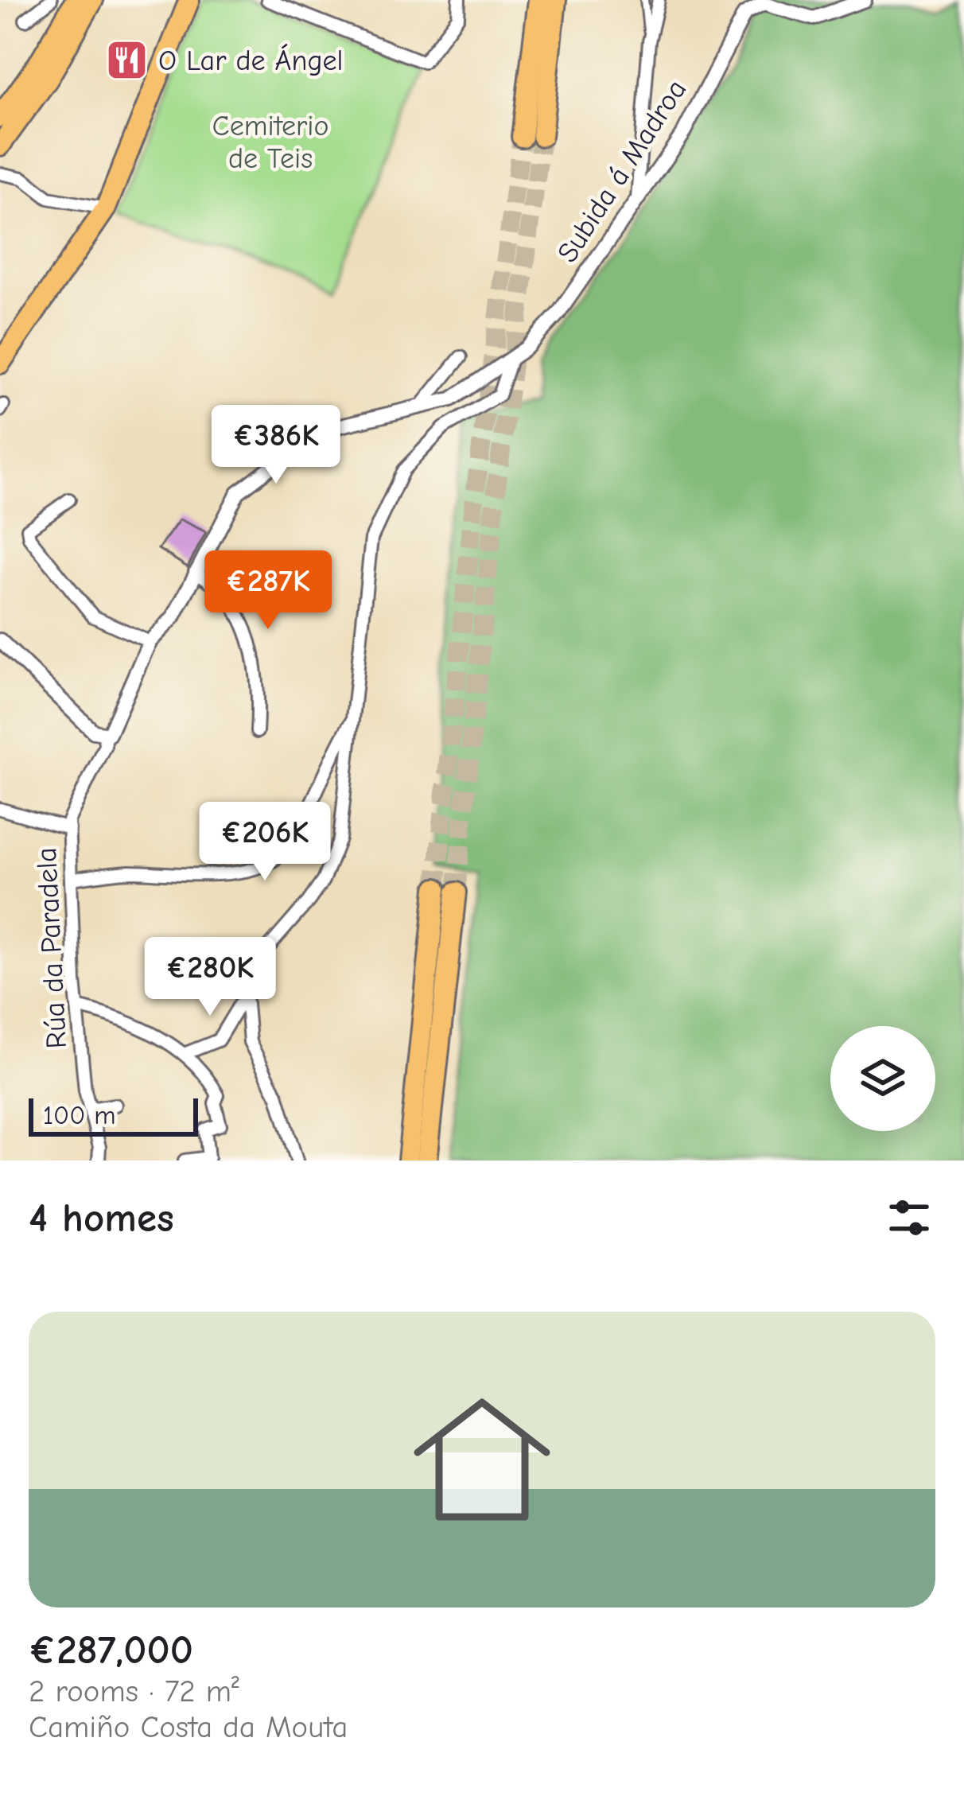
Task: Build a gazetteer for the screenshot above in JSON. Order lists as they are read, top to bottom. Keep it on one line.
{"streets":{"street":["Subida á Madroa","Rúa da Paradela"]},"crossings":[["Subida á Madroa","Rúa da Paradela"]],"parks":["Cemiterio de Teis"],"places":{"restaurant":["O Lar de Ángel"]},"scale_bar":"100 m","page":{"price":["€386K","€287K","€206K","€280K"],"scale":"100 m","heading":"4 homes","list":[{"name":"€287,000","note":"2 rooms · 72 m² · Camiño Costa da Mouta"}]}}
